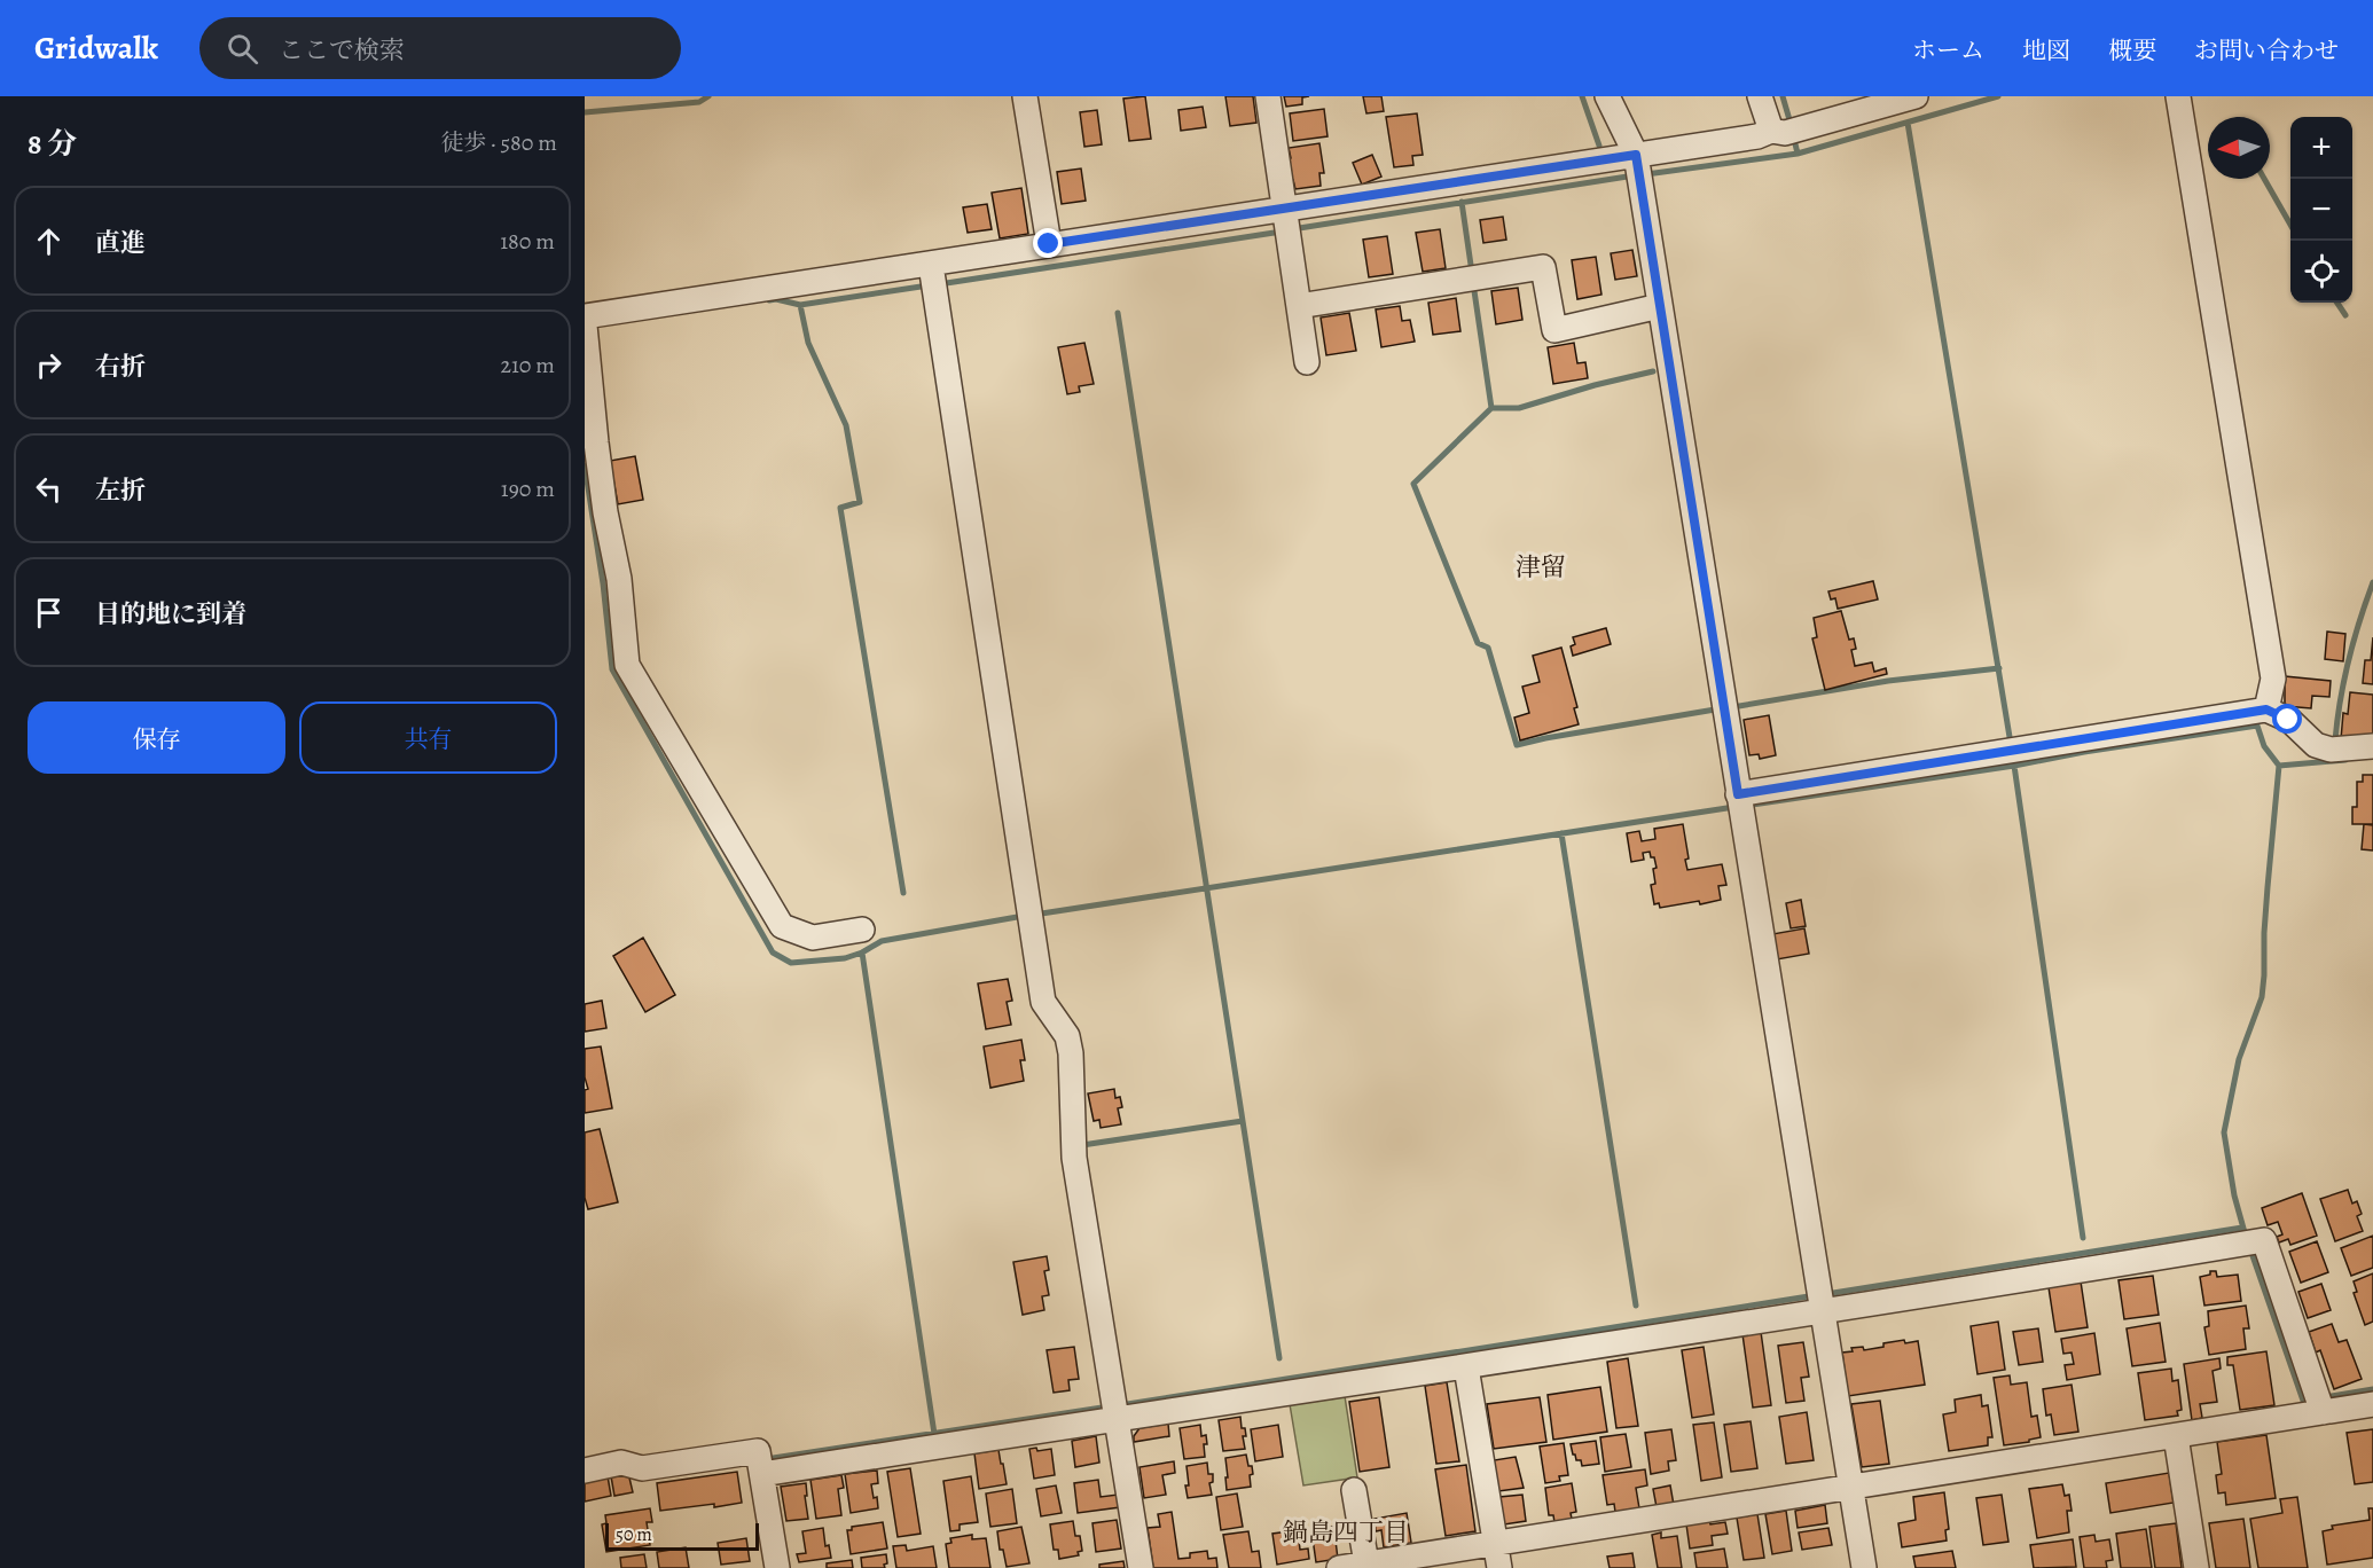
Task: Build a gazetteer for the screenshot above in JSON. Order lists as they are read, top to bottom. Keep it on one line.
{"districts":["津留","鍋島四丁目"],"scale_bar":"50 m","north":"left","page":{"header":"Gridwalk","search":"ここで検索","nav":["ホーム","地図","概要","お問い合わせ"],"heading":["8 分","徒歩 · 580 m"],"map_buttons":["+","−"],"list":[["直進","180 m"],["右折","210 m"],["左折","190 m"],"目的地に到着"],"buttons":["保存","共有"],"scale":"50 m"}}
